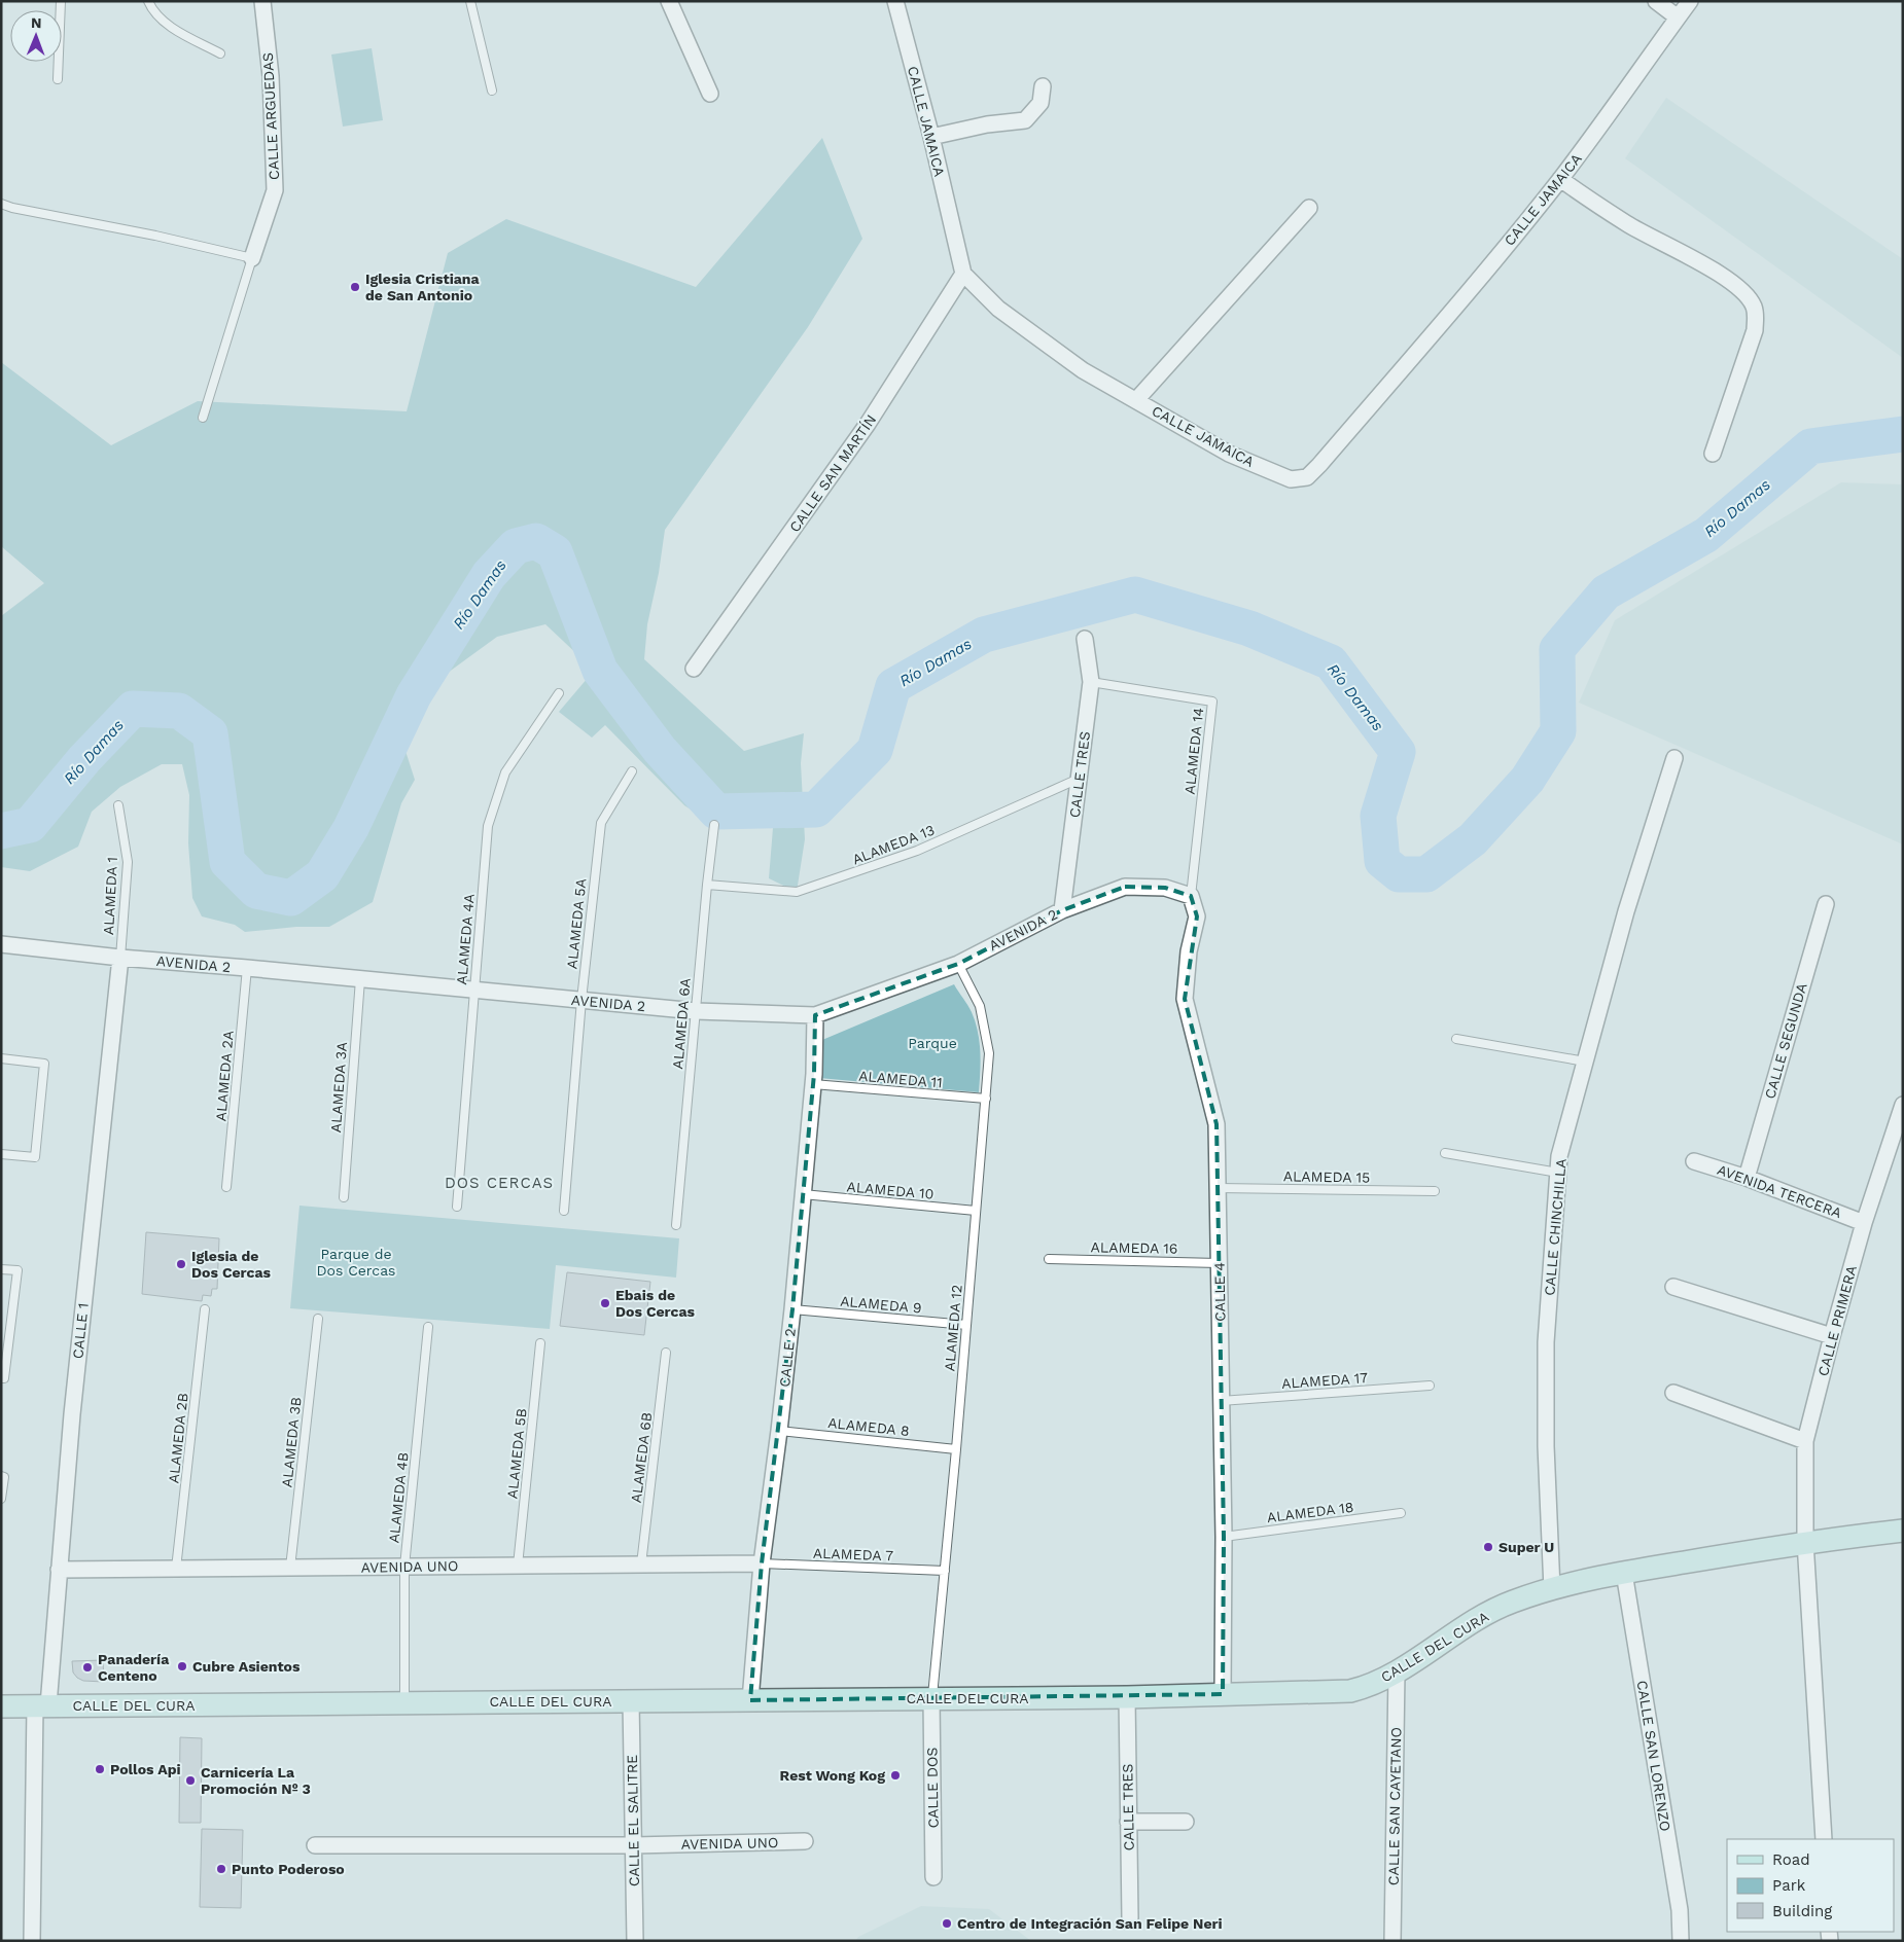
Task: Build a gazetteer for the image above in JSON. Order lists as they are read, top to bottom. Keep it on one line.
{"streets":{"street":["CALLE ARGUEDAS","CALLE JAMAICA","CALLE SAN MARTÍN","CALLE TRES","AVENIDA 2","CALLE SEGUNDA","AVENIDA TERCERA","CALLE CHINCHILLA","CALLE 4","CALLE PRIMERA","CALLE 1","CALLE 2","AVENIDA UNO","CALLE DEL CURA","CALLE SAN LORENZO","CALLE DOS","CALLE SAN CAYETANO","CALLE EL SALITRE"],"lane":["ALAMEDA 14","ALAMEDA 13","ALAMEDA 1","ALAMEDA 5A","ALAMEDA 4A","ALAMEDA 6A","ALAMEDA 2A","ALAMEDA 11","ALAMEDA 3A","ALAMEDA 15","ALAMEDA 10","ALAMEDA 16","ALAMEDA 9","ALAMEDA 12","ALAMEDA 17","ALAMEDA 8","ALAMEDA 2B","ALAMEDA 3B","ALAMEDA 5B","ALAMEDA 6B","ALAMEDA 4B","ALAMEDA 18","ALAMEDA 7"]},"crossings":[["CALLE JAMAICA","CALLE SAN MARTÍN"],["ALAMEDA 14","CALLE TRES"],["ALAMEDA 14","AVENIDA 2"],["ALAMEDA 14","CALLE 4"],["CALLE TRES","ALAMEDA 13"],["CALLE TRES","AVENIDA 2"],["CALLE TRES","CALLE DEL CURA"],["ALAMEDA 13","ALAMEDA 6A"],["ALAMEDA 1","AVENIDA 2"],["ALAMEDA 1","CALLE 1"],["ALAMEDA 5A","AVENIDA 2"],["AVENIDA 2","ALAMEDA 4A"],["AVENIDA 2","ALAMEDA 6A"],["AVENIDA 2","ALAMEDA 2A"],["AVENIDA 2","ALAMEDA 3A"],["AVENIDA 2","CALLE 4"],["AVENIDA 2","ALAMEDA 12"],["AVENIDA 2","CALLE 1"],["AVENIDA 2","CALLE 2"],["CALLE SEGUNDA","AVENIDA TERCERA"],["ALAMEDA 11","ALAMEDA 12"],["ALAMEDA 11","CALLE 2"],["ALAMEDA 15","CALLE 4"],["ALAMEDA 10","ALAMEDA 12"],["ALAMEDA 10","CALLE 2"],["AVENIDA TERCERA","CALLE PRIMERA"],["CALLE CHINCHILLA","CALLE DEL CURA"],["ALAMEDA 16","CALLE 4"],["CALLE 4","ALAMEDA 17"],["CALLE 4","ALAMEDA 18"],["CALLE 4","CALLE DEL CURA"],["ALAMEDA 9","ALAMEDA 12"],["ALAMEDA 9","CALLE 2"],["CALLE PRIMERA","CALLE DEL CURA"],["ALAMEDA 12","ALAMEDA 8"],["ALAMEDA 12","ALAMEDA 7"],["ALAMEDA 12","CALLE DEL CURA"],["ALAMEDA 12","CALLE DOS"],["CALLE 1","AVENIDA UNO"],["CALLE 1","CALLE DEL CURA"],["CALLE 2","ALAMEDA 8"],["CALLE 2","ALAMEDA 7"],["CALLE 2","AVENIDA UNO"],["CALLE 2","CALLE DEL CURA"],["ALAMEDA 2B","AVENIDA UNO"],["ALAMEDA 3B","AVENIDA UNO"],["ALAMEDA 5B","AVENIDA UNO"],["ALAMEDA 6B","AVENIDA UNO"],["ALAMEDA 4B","AVENIDA UNO"],["ALAMEDA 4B","CALLE DEL CURA"],["ALAMEDA 7","AVENIDA UNO"],["AVENIDA UNO","CALLE EL SALITRE"],["CALLE DEL CURA","CALLE SAN LORENZO"],["CALLE DEL CURA","CALLE DOS"],["CALLE DEL CURA","CALLE SAN CAYETANO"],["CALLE DEL CURA","CALLE EL SALITRE"]],"districts":["DOS CERCAS"],"water":["Río Damas"],"parks":["Parque","Parque de Dos Cercas"],"places":["Iglesia Cristiana de San Antonio","Iglesia de Dos Cercas","Ebais de Dos Cercas","Super U","Cubre Asientos","Panadería Centeno","Pollos Api","Rest Wong Kog","Carnicería La Promoción Nº 3","Punto Poderoso","Centro de Integración San Felipe Neri"],"legend":["Road","Park","Building"],"north":"top"}
